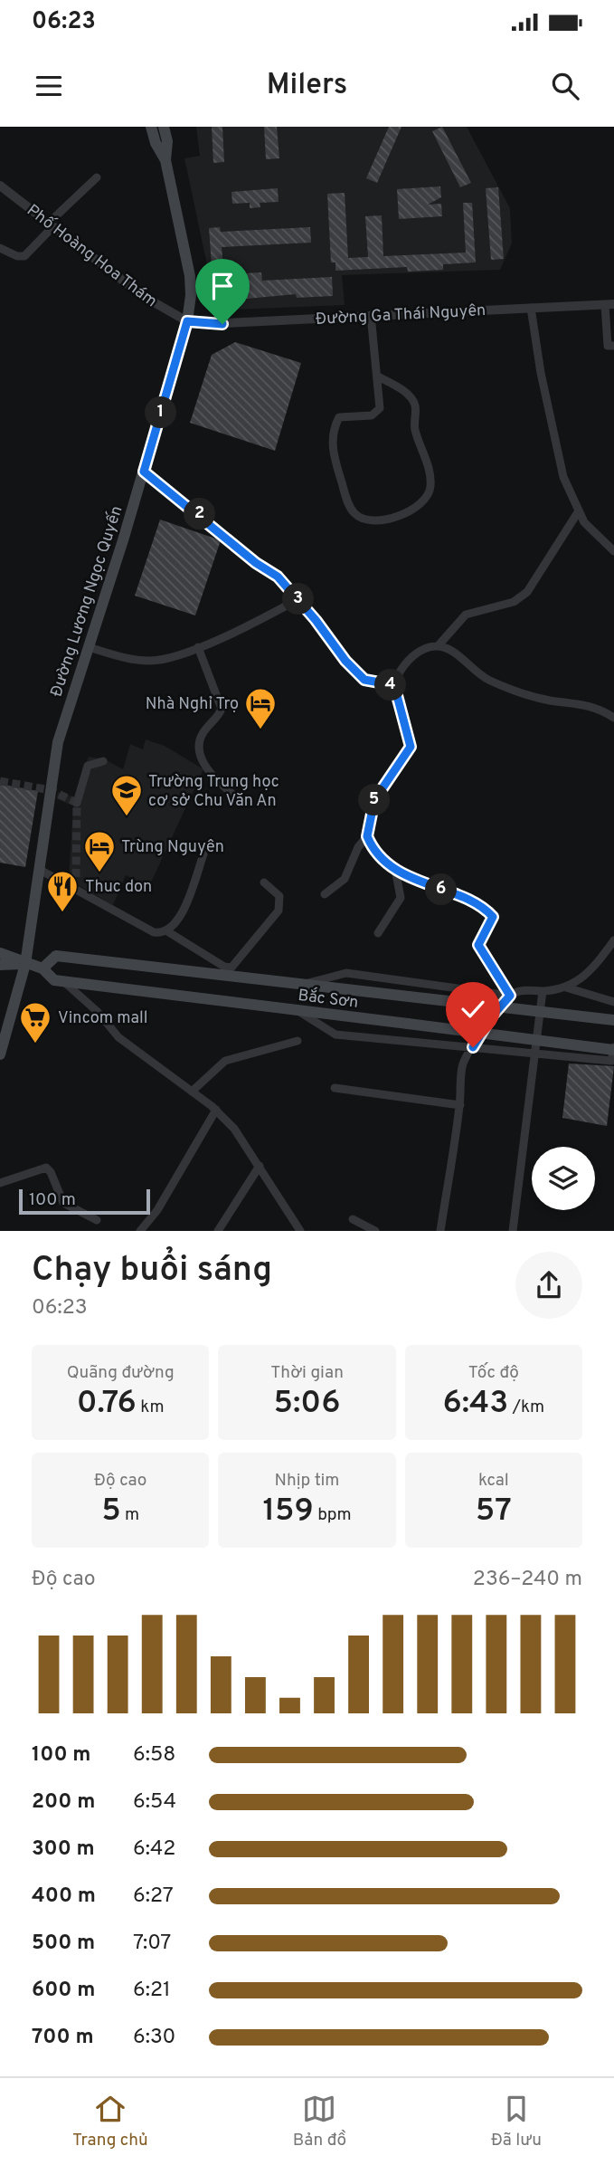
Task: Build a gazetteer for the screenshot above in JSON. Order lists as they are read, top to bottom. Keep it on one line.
{"streets":{"main road":["Đường Lương Ngọc Quyến","Bắc Sơn"],"street":["Phố Hoàng Hoa Thám","Đường Ga Thái Nguyên"]},"crossings":[["Phố Hoàng Hoa Thám","Đường Ga Thái Nguyên"],["Phố Hoàng Hoa Thám","Đường Lương Ngọc Quyến"],["Đường Ga Thái Nguyên","Đường Lương Ngọc Quyến"],["Đường Lương Ngọc Quyến","Bắc Sơn"]],"places":{"hotel":["Nhà Nghỉ Trọ","Trùng Nguyên"],"school or university":["Trường Trung học cơ sở Chu Văn An"],"restaurant":["Thuc don"],"supermarket":["Vincom mall"]},"scale_bar":"100 m","page":{"status":"06:23","header":"Milers","pins":["1","2","3","4","5","6"],"scale":"100 m","heading":["Chạy buổi sáng","06:23"],"stats":[["Quãng đường","0.76 km"],["Thời gian","5:06"],["Tốc độ","6:43 /km"],["Độ cao","5 m"],["Nhịp tim","159 bpm"],["kcal","57"]],"chart":["Độ cao","236–240 m"],"list":[{"name":"100 m","note":"6:58"},{"name":"200 m","note":"6:54"},{"name":"300 m","note":"6:42"},{"name":"400 m","note":"6:27"},{"name":"500 m","note":"7:07"},{"name":"600 m","note":"6:21"},{"name":"700 m","note":"6:30"}],"tabs":["Trang chủ","Bản đồ","Đã lưu"]}}
